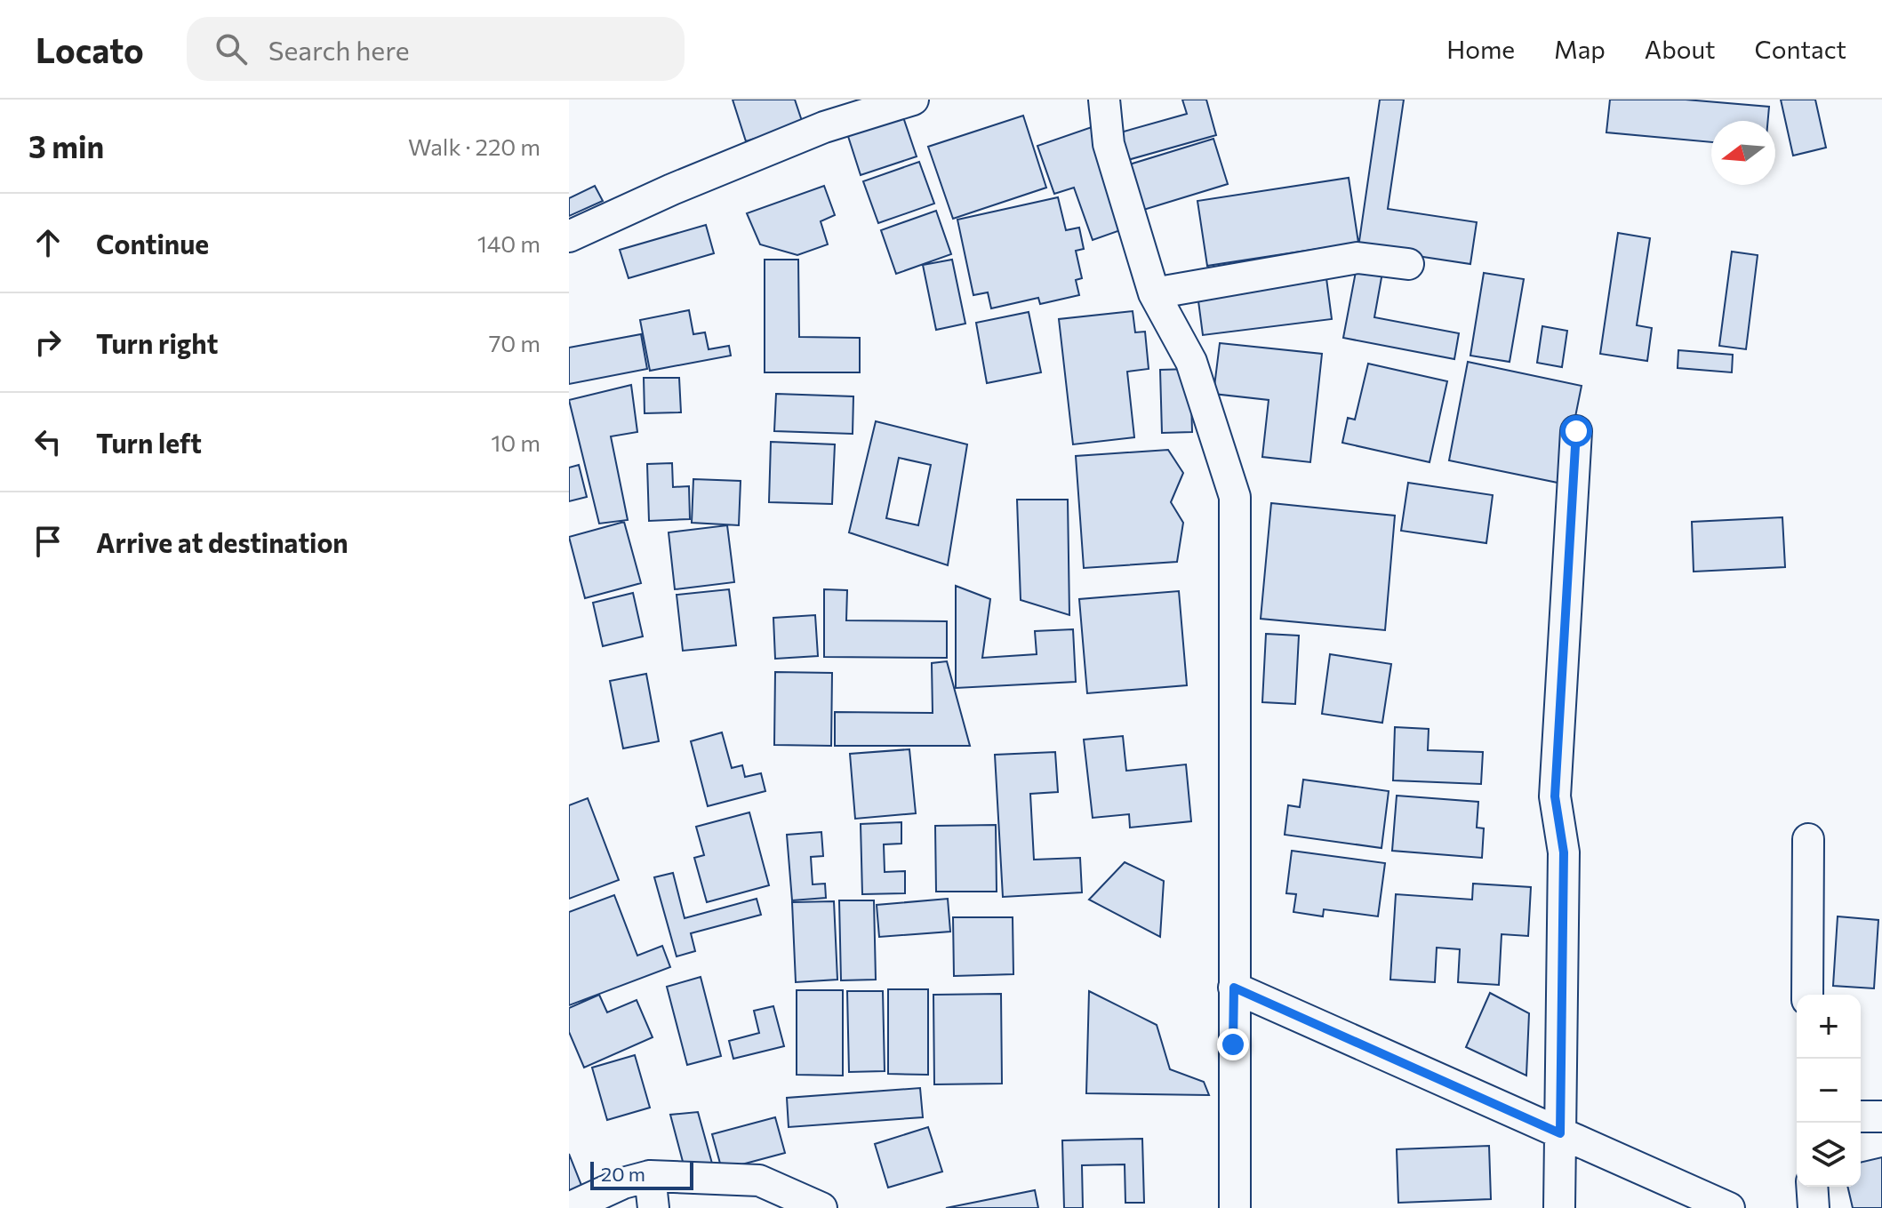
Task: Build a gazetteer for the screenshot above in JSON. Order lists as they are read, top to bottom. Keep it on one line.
{"scale_bar":"20 m","north":"left","page":{"header":"Locato","search":"Search here","nav":["Home","Map","About","Contact"],"heading":["3 min","Walk · 220 m"],"list":[["Continue","140 m"],["Turn right","70 m"],["Turn left","10 m"],"Arrive at destination"],"map_buttons":["+","−"],"scale":"20 m"}}
